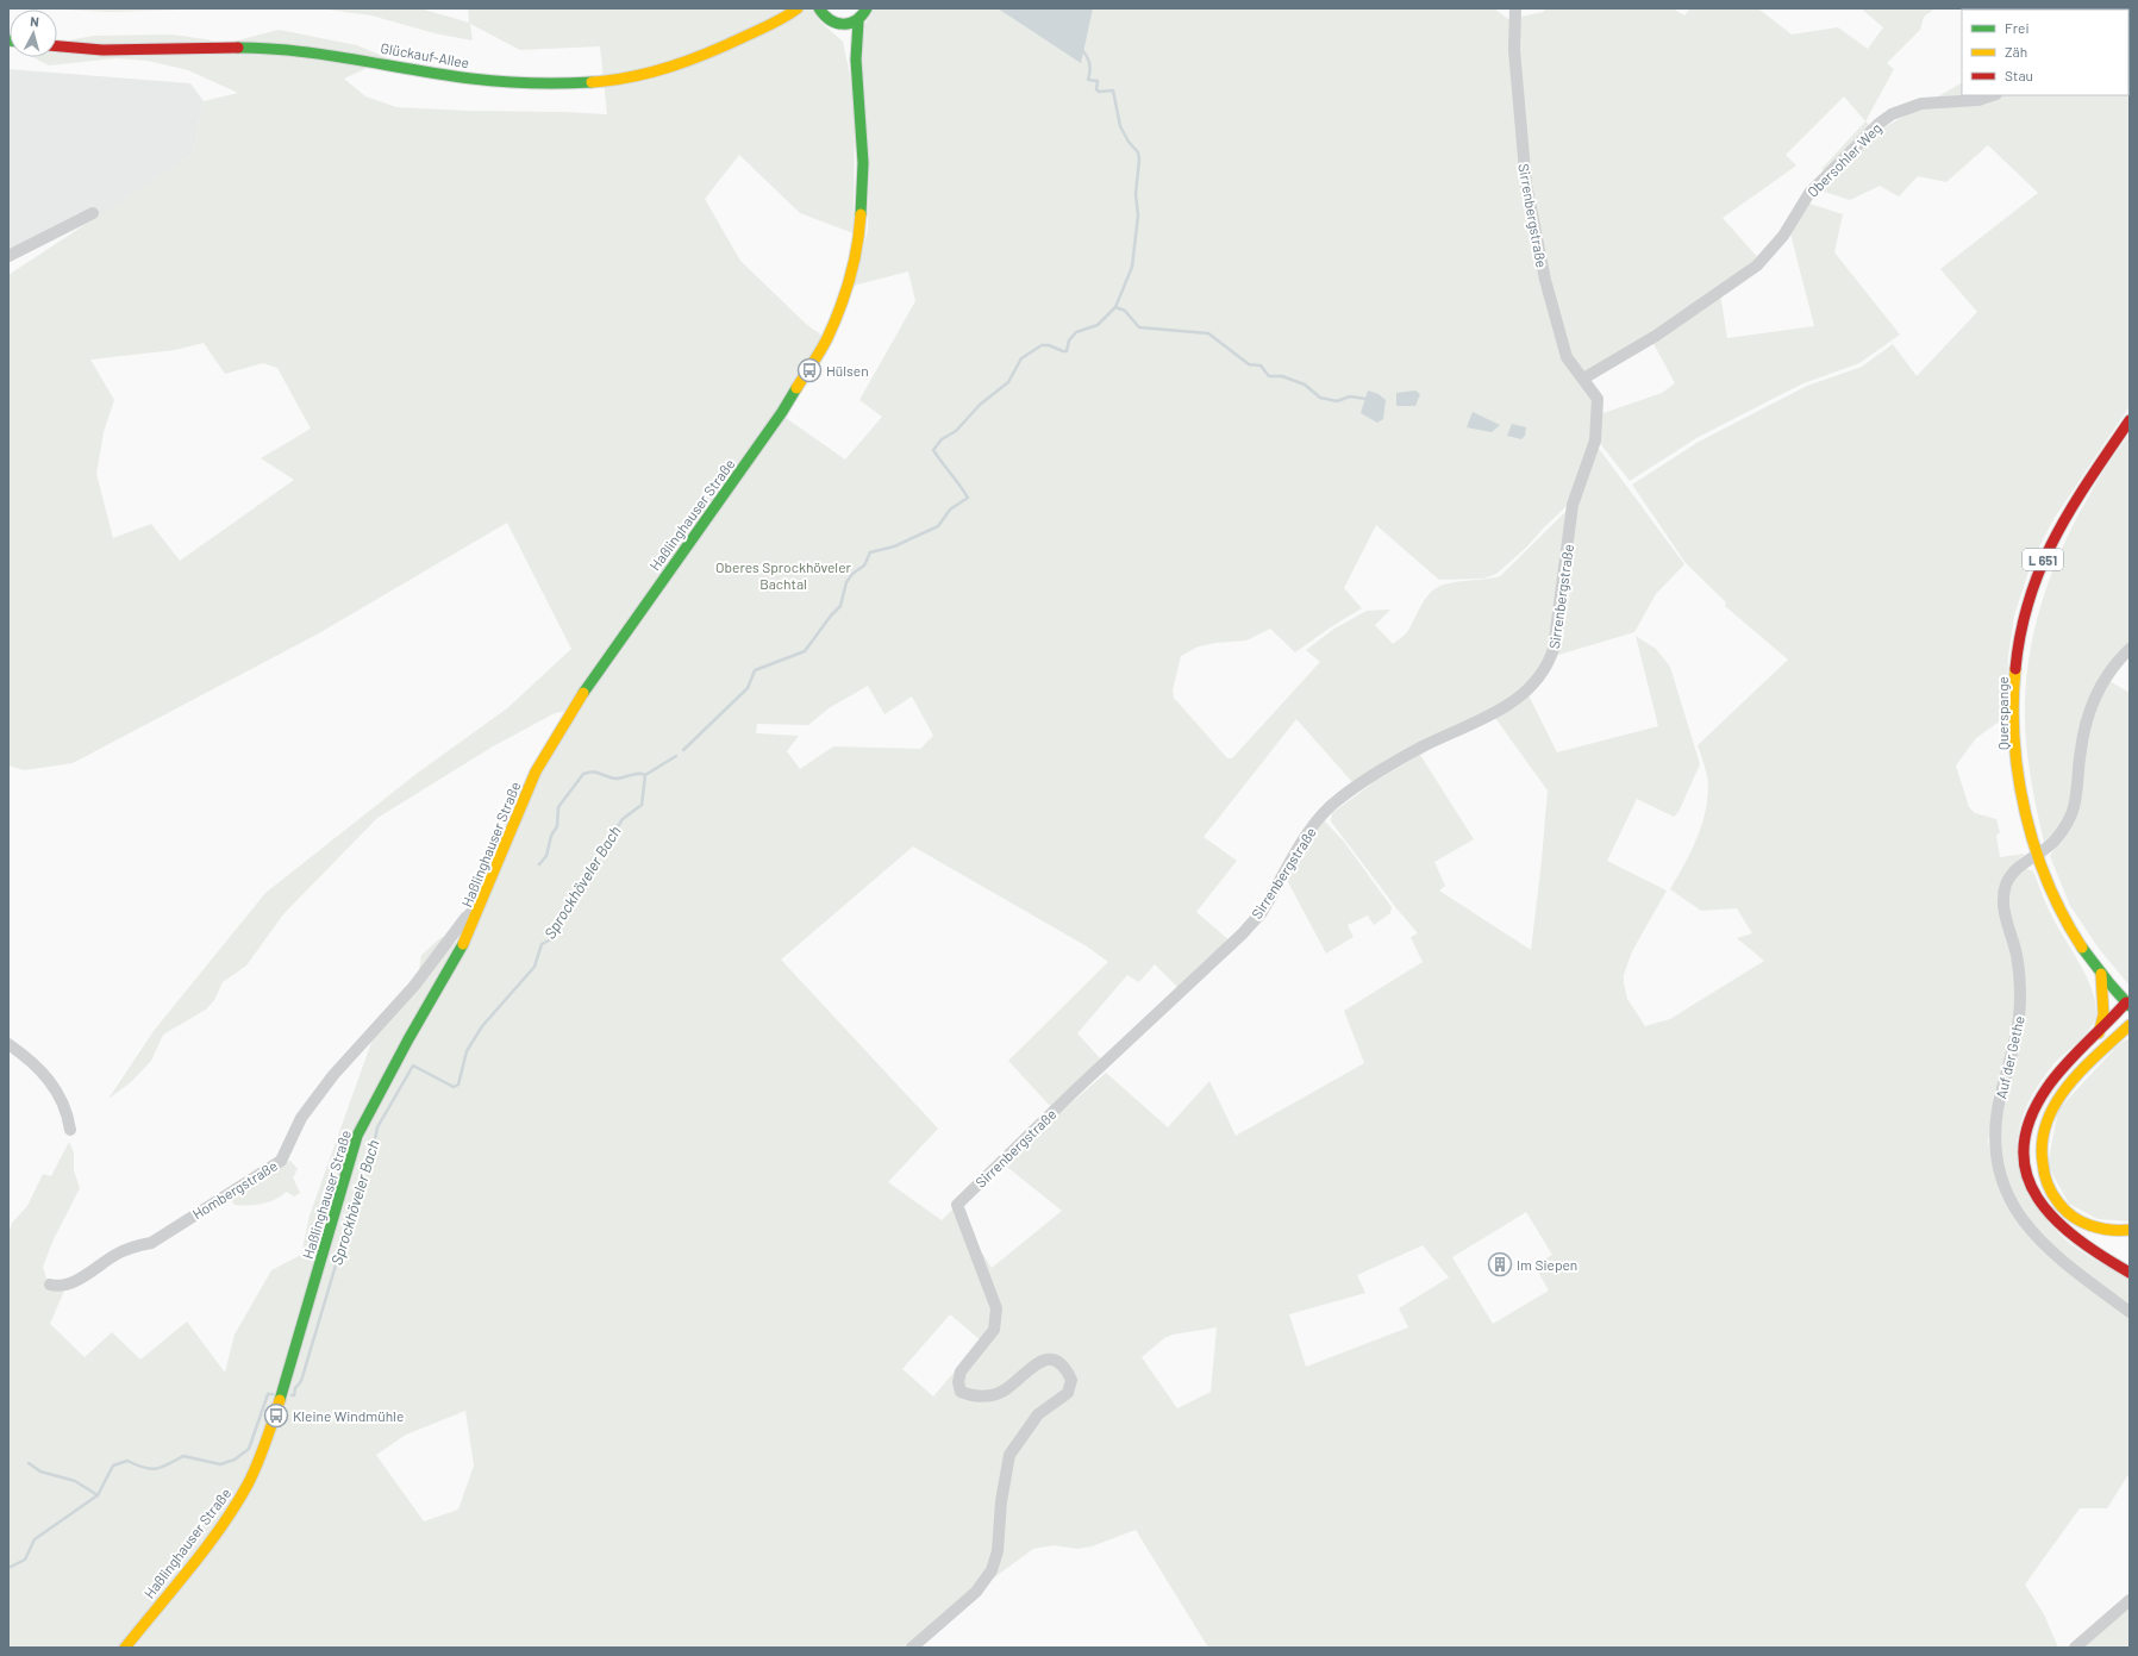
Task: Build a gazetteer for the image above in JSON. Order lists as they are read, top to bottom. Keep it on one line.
{"streets":{"main road":["Glückauf-Allee","Haßlinghauser Straße","L 651","Querspange"],"street":["Obersohler Weg","Sirrenbergstraße","Auf der Gethe","Hombergstraße"]},"crossings":[["Obersohler Weg","Sirrenbergstraße"],["Haßlinghauser Straße","Hombergstraße"],["Querspange","Auf der Gethe"]],"water":["Sprockhöveler Bach"],"parks":["Oberes Sprockhöveler Bachtal"],"places":{"bus stop":["Hülsen","Kleine Windmühle"],"building":["Im Siepen"]},"legend":["Frei","Zäh","Stau"],"north":"top"}
